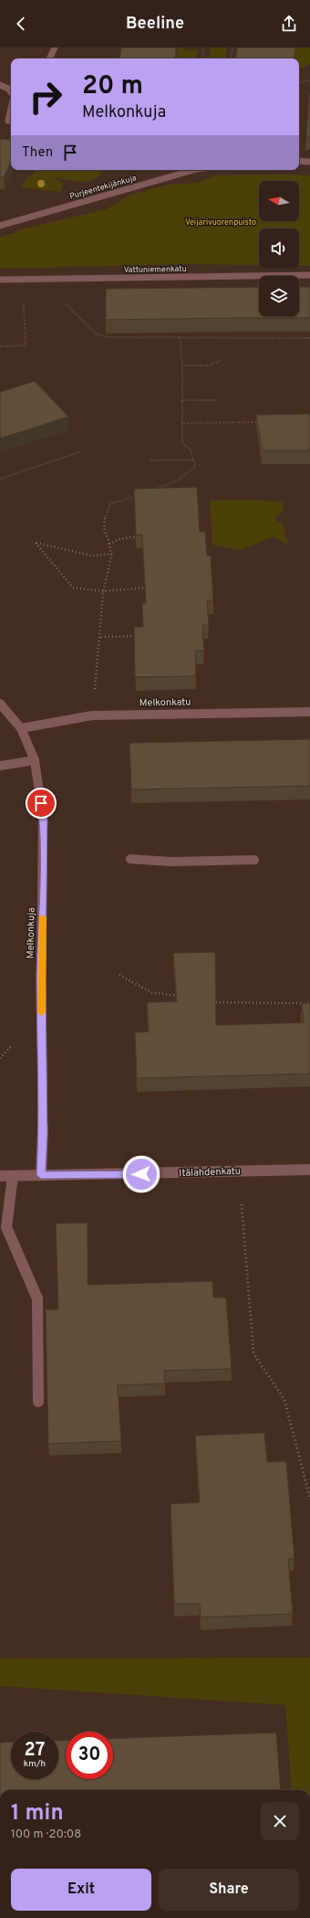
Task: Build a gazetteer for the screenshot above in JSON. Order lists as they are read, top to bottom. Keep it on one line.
{"streets":{"street":["Purjeentekijänkuja","Vattuniemenkatu","Melkonkatu","Melkonkuja","Itälahdenkatu"]},"crossings":[["Melkonkatu","Melkonkuja"],["Melkonkuja","Itälahdenkatu"]],"parks":["Veijarivuorenpuisto"],"north":"left","page":{"header":"Beeline","turn":["20 m","Melkonkuja"],"then":"Then","speed":"27 km/h","limit":"30","heading":["1 min","100 m · 20:08"],"buttons":["Exit","Share"]}}
